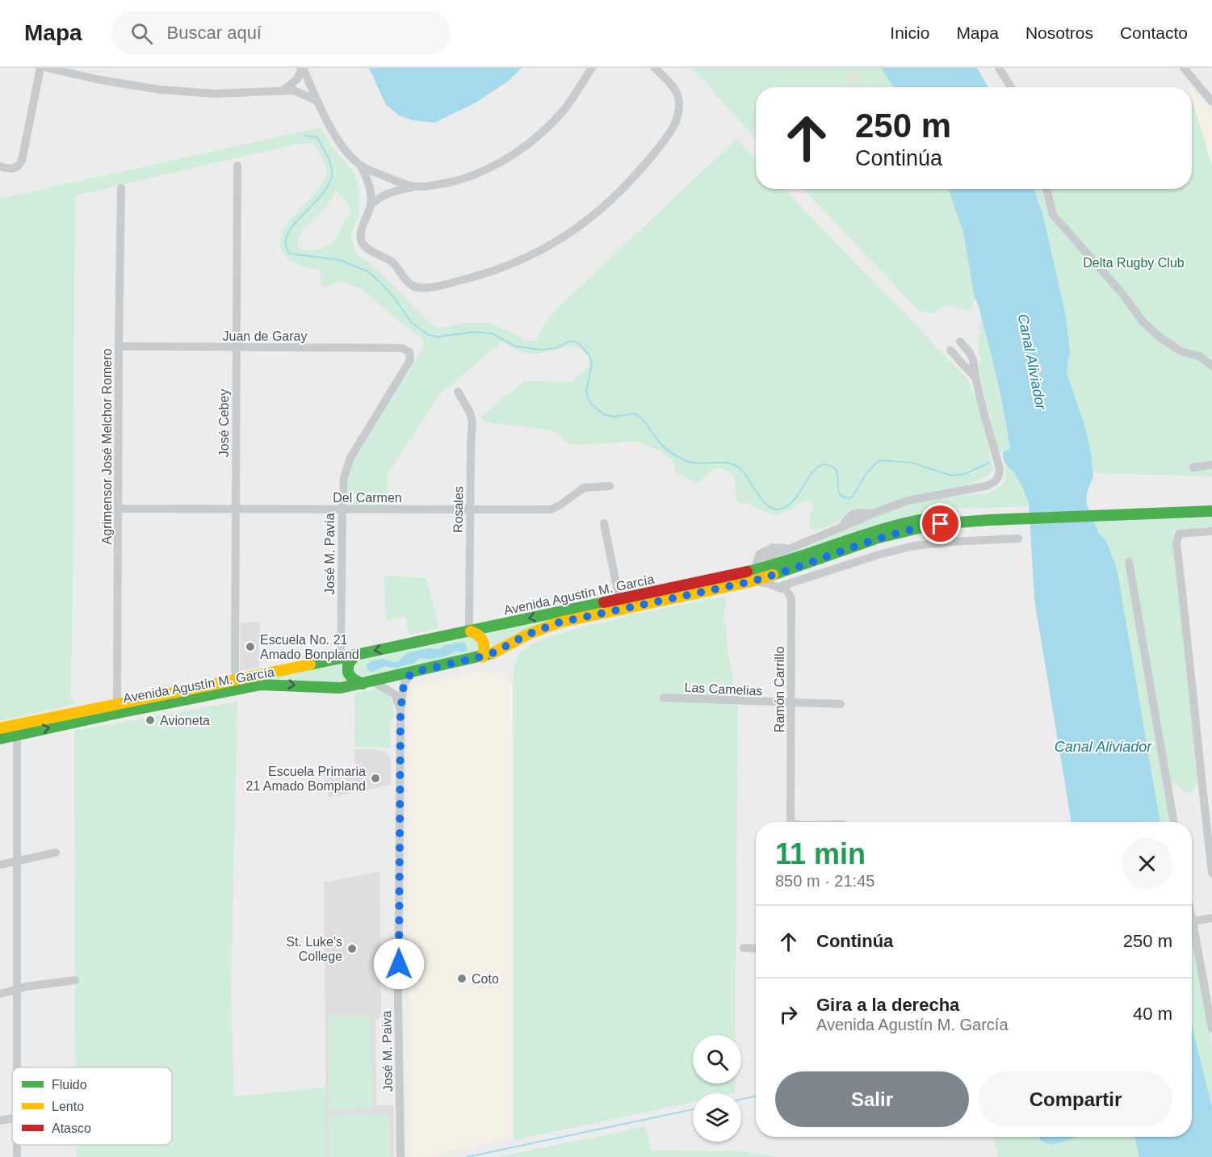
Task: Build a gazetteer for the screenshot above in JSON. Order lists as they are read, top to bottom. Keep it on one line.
{"streets":{"main road":["Avenida Agustín M. García"],"street":["Juan de Garay","José Cebey","Agrimensor José Melchor Romero","Del Carmen","Rosales","José M. Pavía","Las Camelias","Ramón Carrillo","José M. Paiva"]},"crossings":[["Juan de Garay","José Cebey"],["Juan de Garay","Agrimensor José Melchor Romero"],["Juan de Garay","José M. Pavía"],["José Cebey","Del Carmen"],["José Cebey","Avenida Agustín M. García"],["Agrimensor José Melchor Romero","Del Carmen"],["Agrimensor José Melchor Romero","Avenida Agustín M. García"],["Del Carmen","Rosales"],["Del Carmen","José M. Pavía"],["Rosales","Avenida Agustín M. García"],["José M. Pavía","Avenida Agustín M. García"],["Avenida Agustín M. García","José M. Paiva"],["Las Camelias","Ramón Carrillo"]],"water":["Canal Aliviador"],"parks":["Delta Rugby Club"],"places":["Escuela No. 21 Amado Bonpland","Avioneta","Escuela Primaria 21 Amado Bompland","St. Luke's College","Coto"],"legend":["Fluido","Lento","Atasco"],"page":{"header":"Mapa","search":"Buscar aquí","nav":["Inicio","Mapa","Nosotros","Contacto"],"turn":["250 m","Continúa"],"heading":["11 min","850 m · 21:45"],"list":[{"name":"Continúa","value":"250 m"},{"name":"Gira a la derecha","note":"Avenida Agustín M. García","value":"40 m"}],"buttons":["Salir","Compartir"]}}
